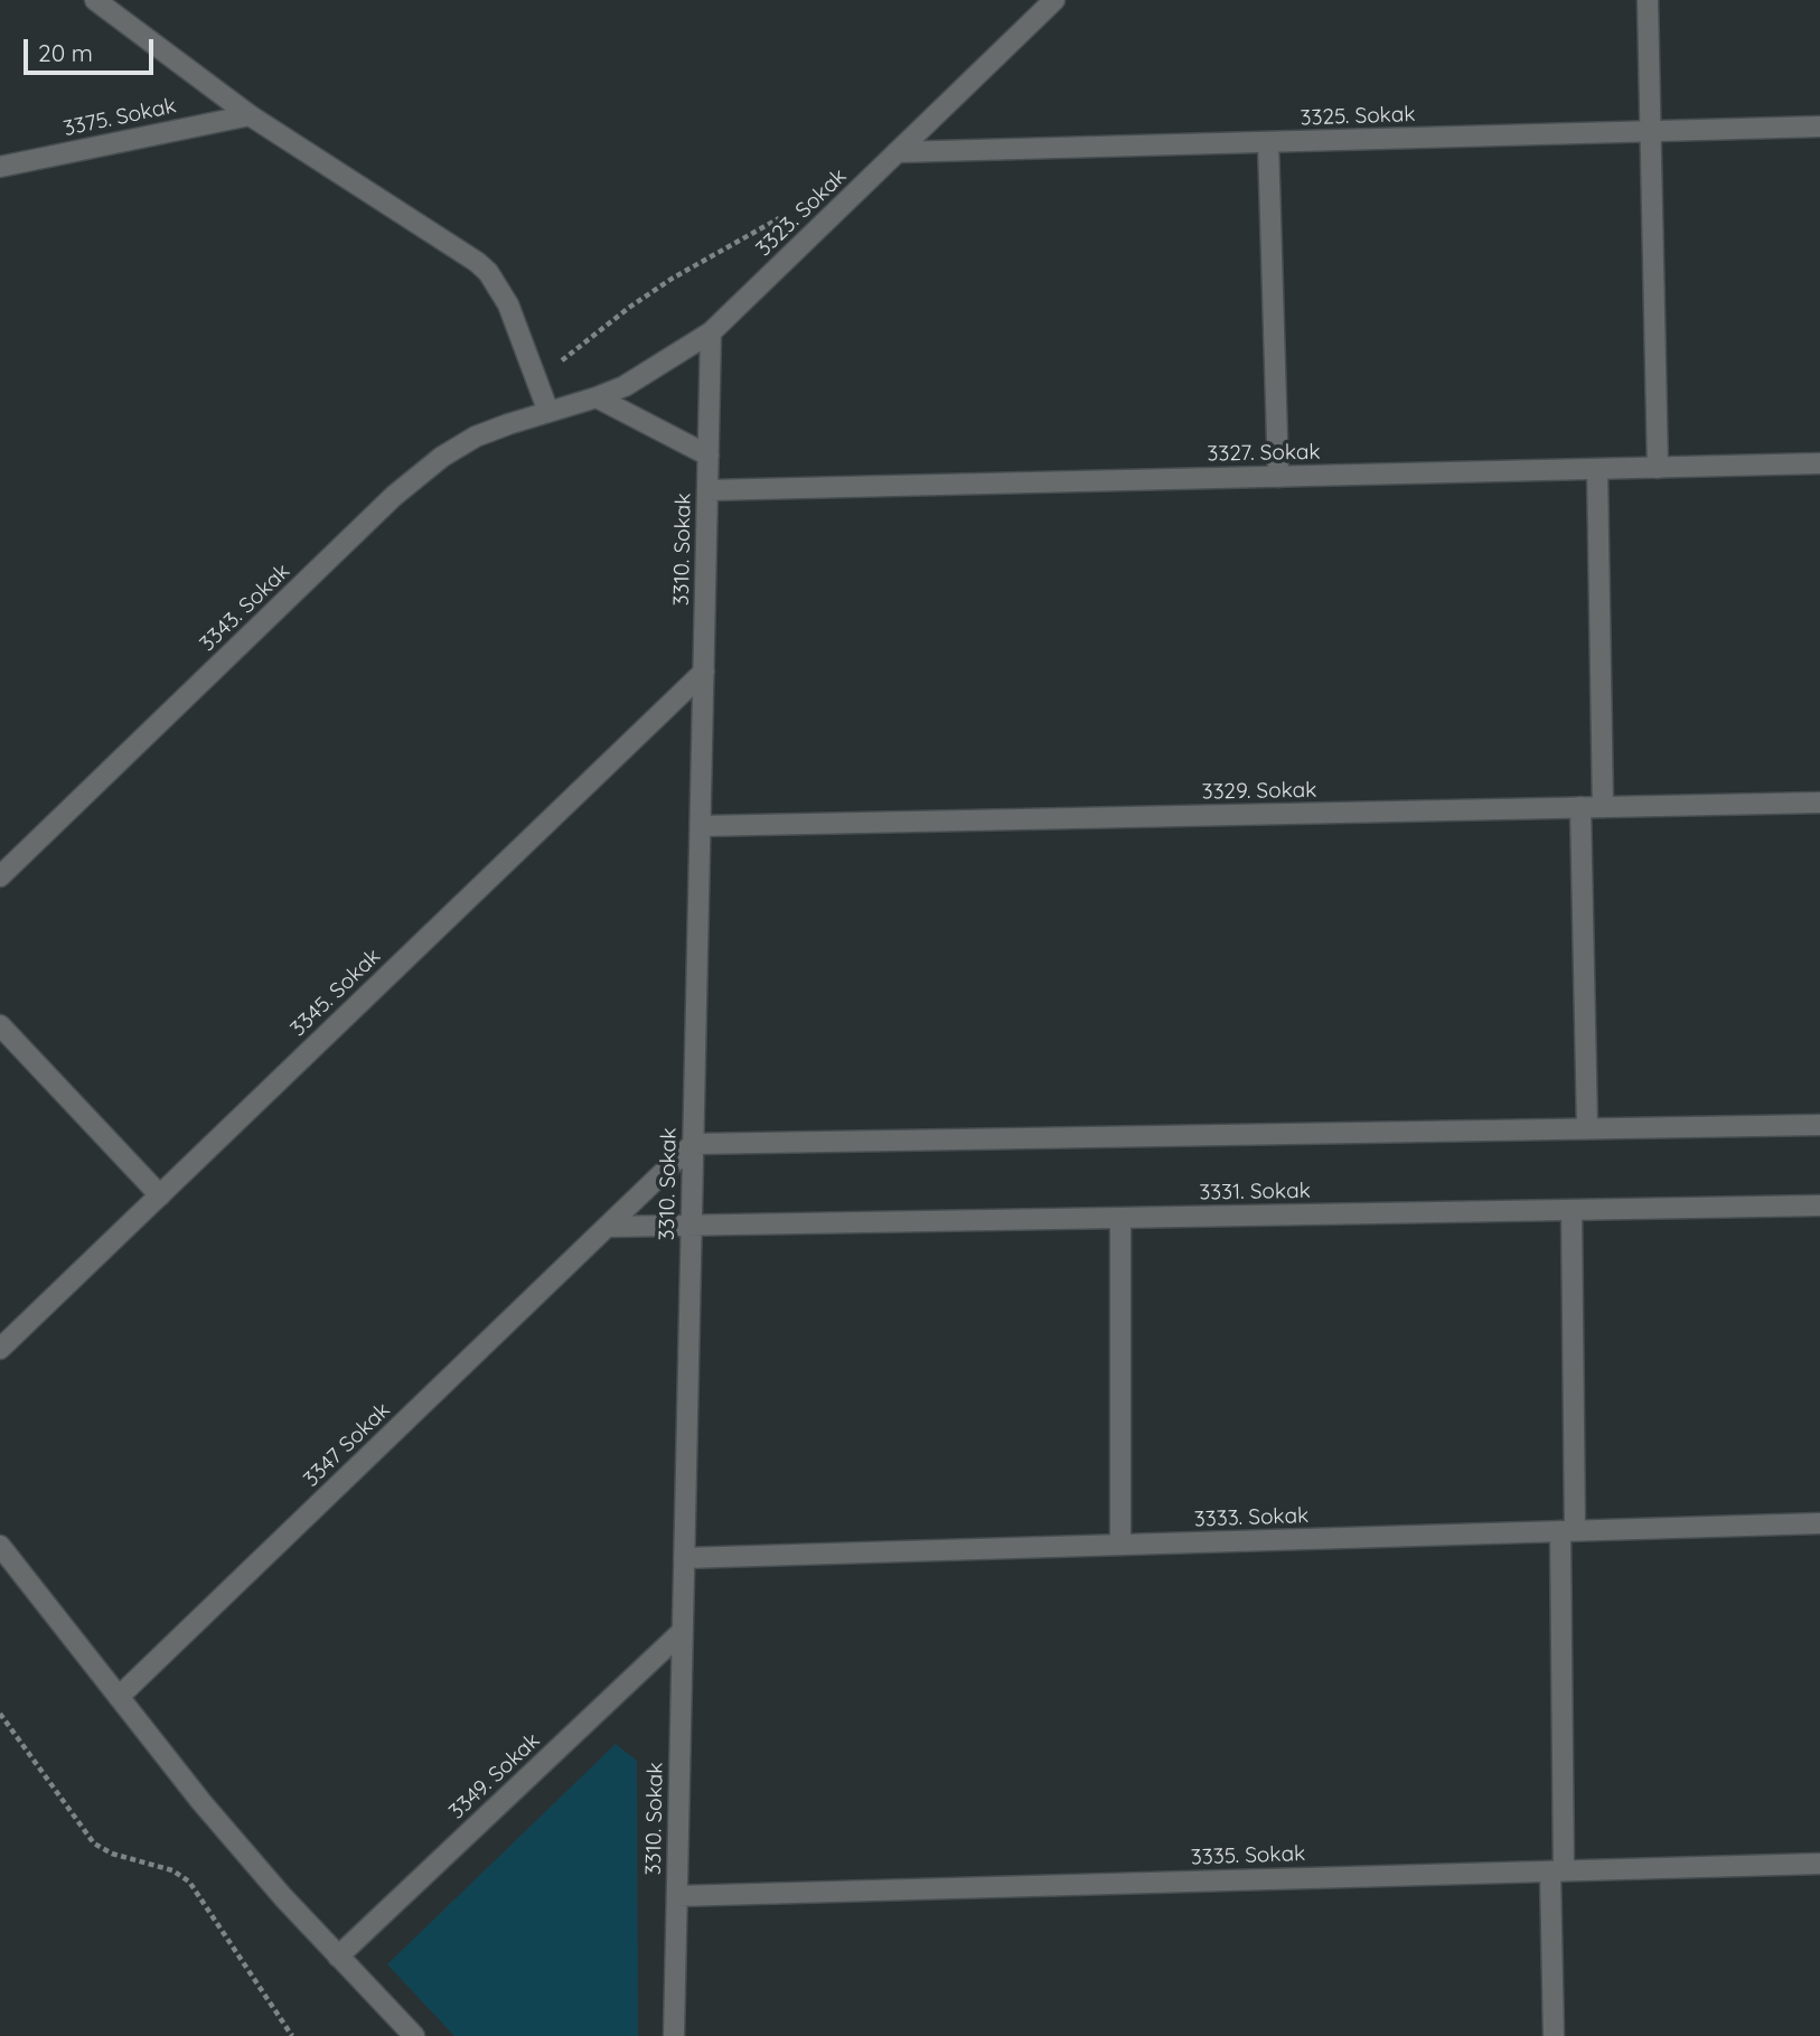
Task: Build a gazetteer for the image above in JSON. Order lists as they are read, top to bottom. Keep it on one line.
{"streets":{"street":["3325. Sokak","3375. Sokak","3323. Sokak","3327. Sokak","3310. Sokak","3343. Sokak","3329. Sokak","3345. Sokak","3331. Sokak","3347 Sokak","3333. Sokak","3349. Sokak","3335. Sokak"]},"crossings":[["3325. Sokak","3323. Sokak"],["3323. Sokak","3310. Sokak"],["3323. Sokak","3343. Sokak"],["3327. Sokak","3310. Sokak"],["3310. Sokak","3329. Sokak"],["3310. Sokak","3345. Sokak"],["3310. Sokak","3331. Sokak"],["3310. Sokak","3347 Sokak"],["3310. Sokak","3333. Sokak"],["3310. Sokak","3349. Sokak"],["3310. Sokak","3335. Sokak"],["3331. Sokak","3347 Sokak"]],"scale_bar":"20 m"}
